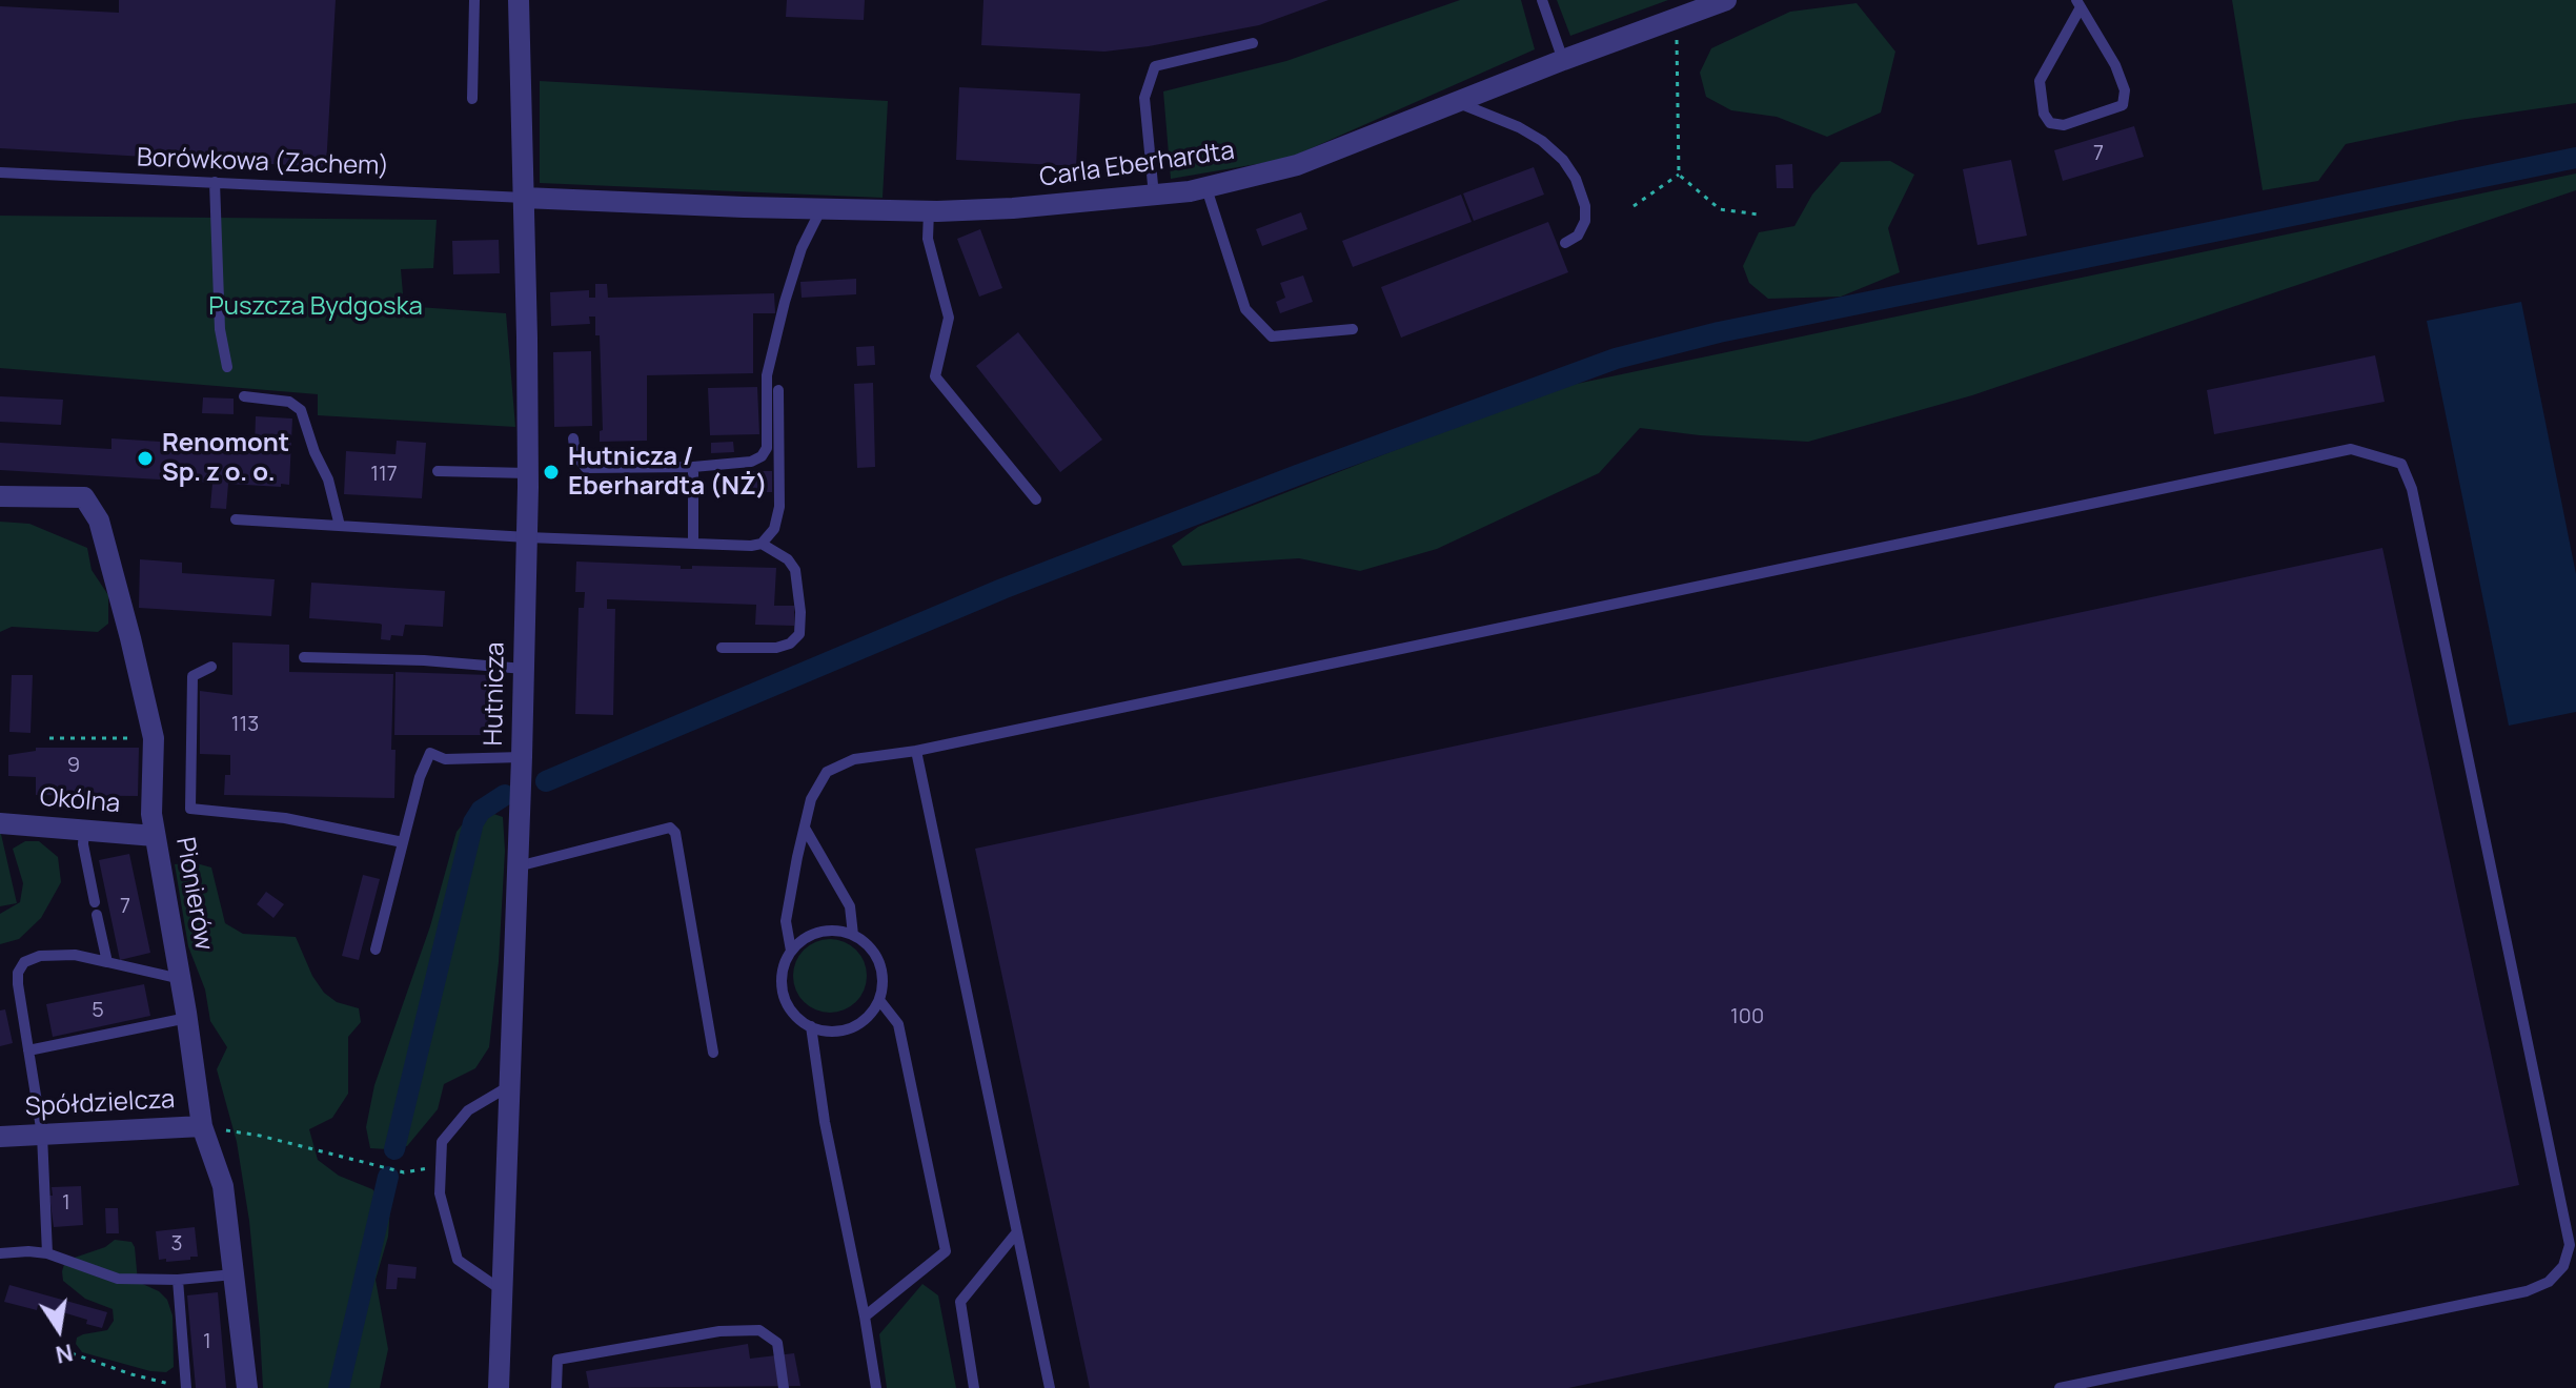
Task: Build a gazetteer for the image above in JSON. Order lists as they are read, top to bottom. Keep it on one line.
{"streets":{"street":["Carla Eberhardta","Hutnicza","Okólna","Pionierów","Spółdzielcza"],"lane":["Borówkowa (Zachem)"]},"crossings":[["Borówkowa (Zachem)","Carla Eberhardta"],["Borówkowa (Zachem)","Hutnicza"],["Carla Eberhardta","Hutnicza"],["Okólna","Pionierów"],["Pionierów","Spółdzielcza"]],"parks":["Puszcza Bydgoska"],"places":["Renomont Sp. z o. o.","Hutnicza / Eberhardta (NŻ)"],"house_numbers":["7","117","113","9","7","5","100","1","3","1"],"north":"bottom"}
